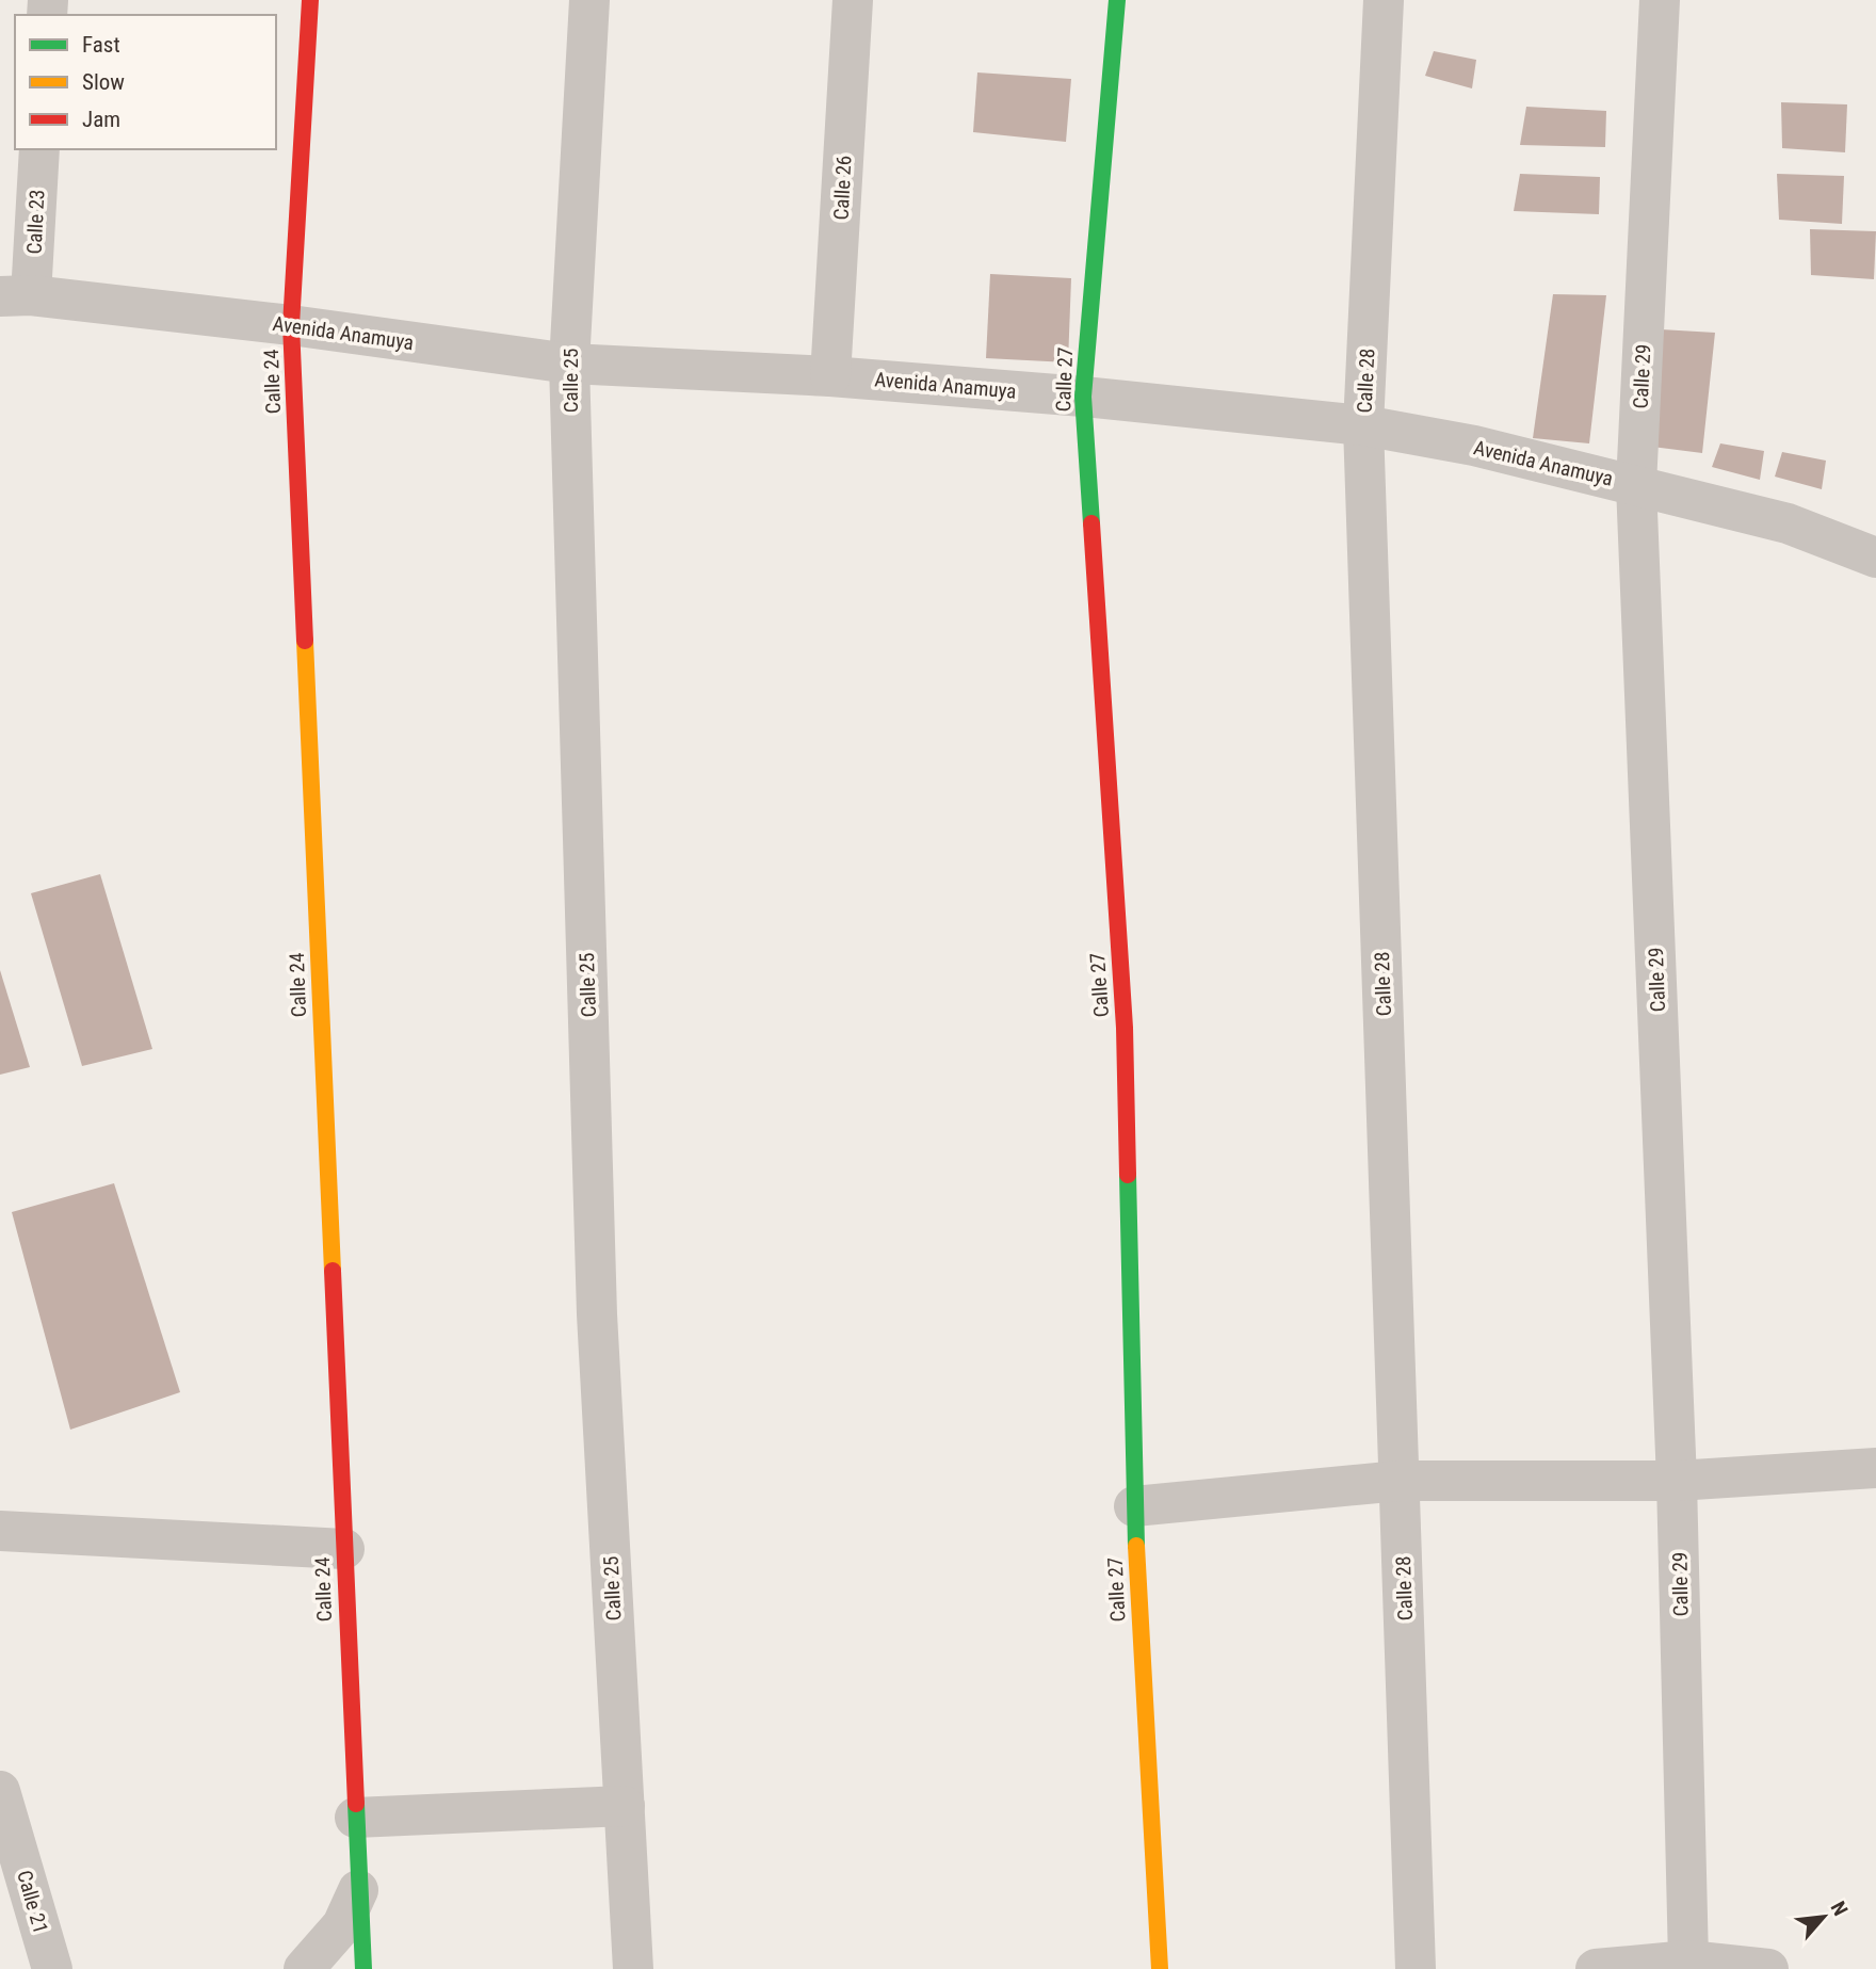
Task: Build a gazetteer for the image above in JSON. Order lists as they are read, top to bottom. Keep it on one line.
{"streets":{"street":["Calle 26","Calle 23","Avenida Anamuya","Calle 29","Calle 27","Calle 25","Calle 28","Calle 24","Calle 21"]},"crossings":[["Calle 26","Avenida Anamuya"],["Calle 23","Avenida Anamuya"],["Avenida Anamuya","Calle 29"],["Avenida Anamuya","Calle 27"],["Avenida Anamuya","Calle 25"],["Avenida Anamuya","Calle 28"],["Avenida Anamuya","Calle 24"]],"legend":["Fast","Slow","Jam"],"north":"top right"}
